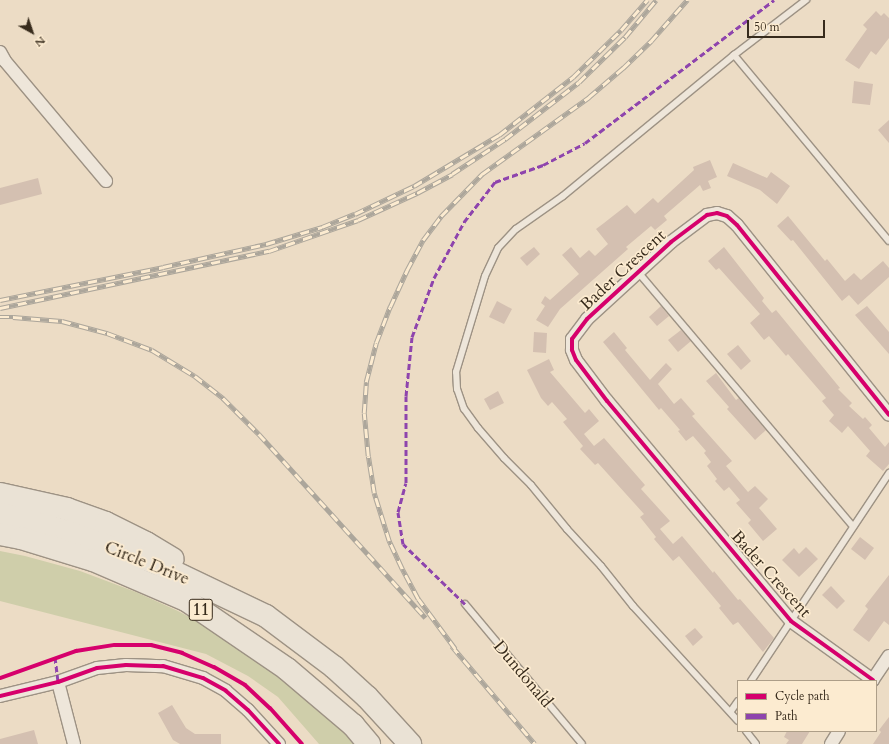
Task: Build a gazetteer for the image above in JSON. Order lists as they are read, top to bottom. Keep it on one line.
{"streets":{"highway":["Circle Drive","11"],"street":["Bader Crescent"],"lane":["Dundonald"]},"legend":["Cycle path","Path"],"scale_bar":"50 m","north":"bottom right"}
